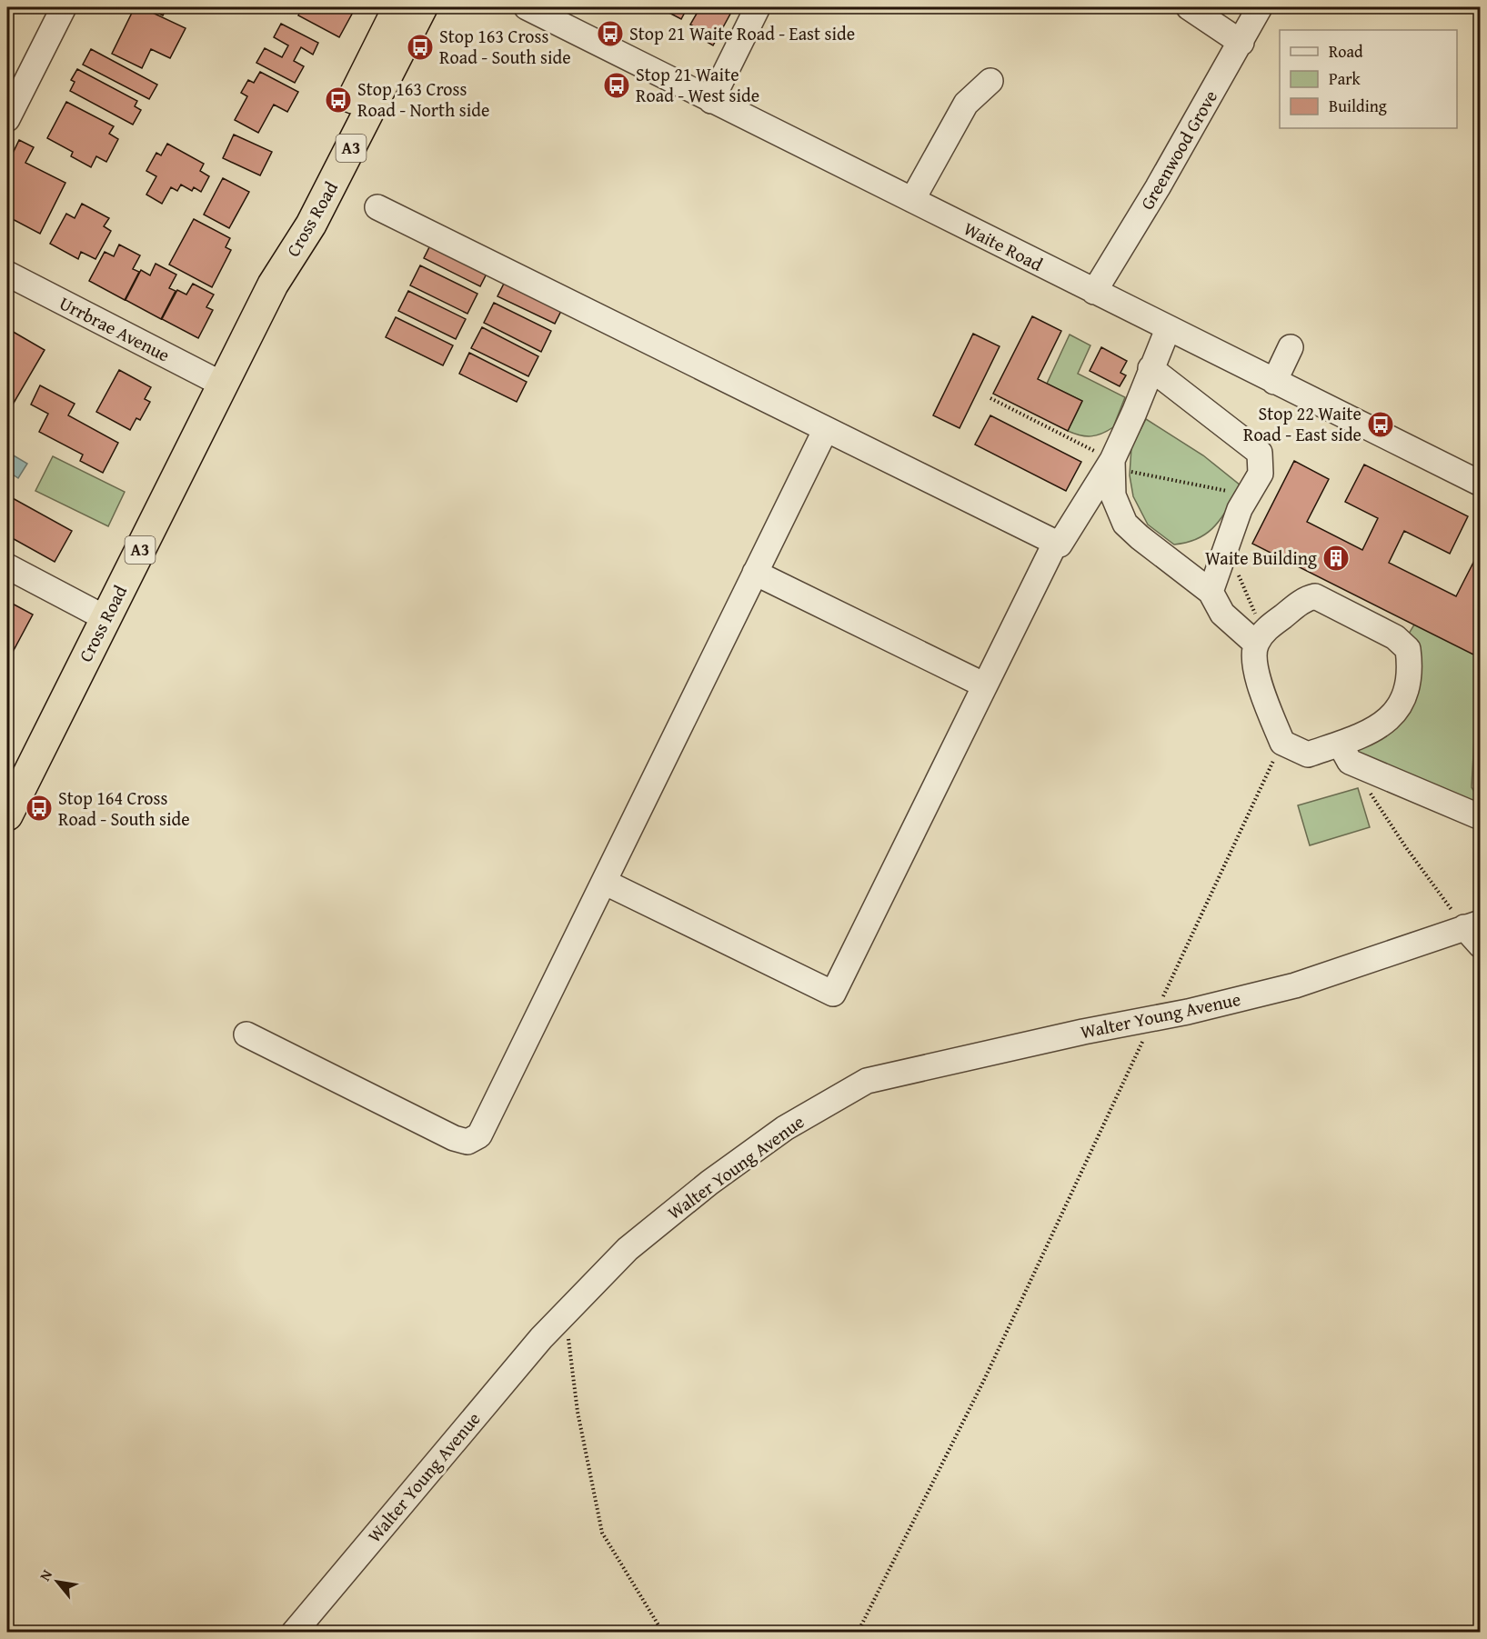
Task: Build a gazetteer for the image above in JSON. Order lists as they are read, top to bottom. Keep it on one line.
{"streets":{"highway":["A3","Cross Road"],"street":["Greenwood Grove","Waite Road","Urrbrae Avenue","Walter Young Avenue"]},"crossings":[["Greenwood Grove","Waite Road"],["Cross Road","Urrbrae Avenue"]],"places":{"bus stop":["Stop 21 Waite Road - East side","Stop 163 Cross Road - South side","Stop 21 Waite Road - West side","Stop 163 Cross Road - North side","Stop 22 Waite Road - East side","Stop 164 Cross Road - South side"],"building":["Waite Building"]},"legend":["Road","Park","Building"],"north":"top left"}
